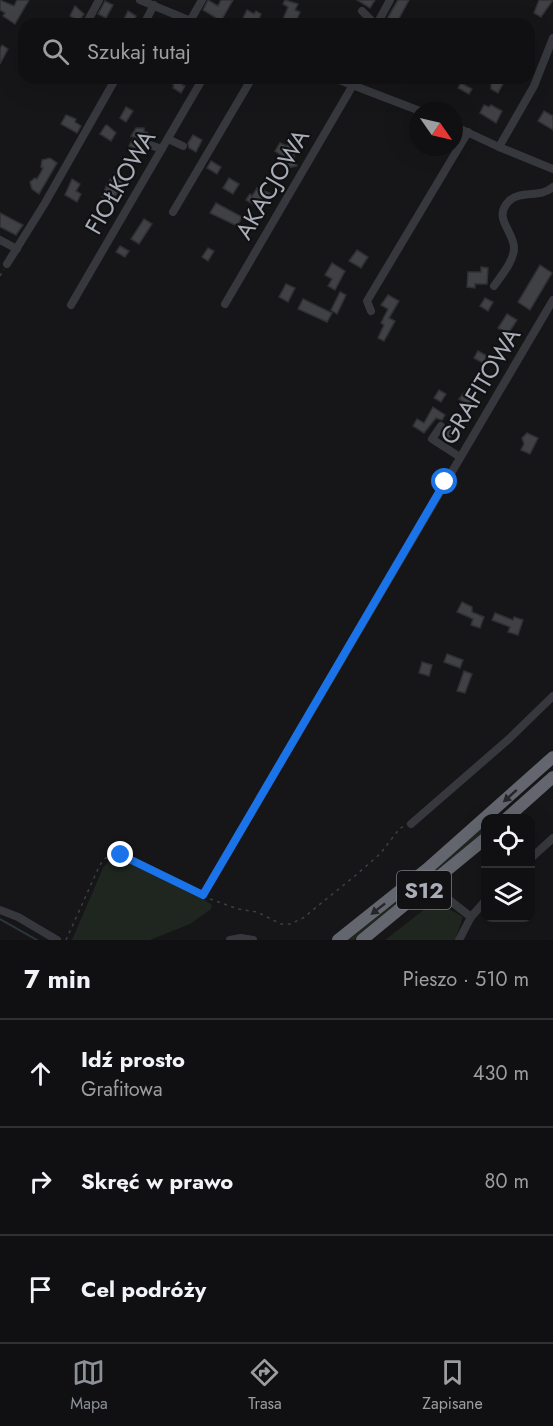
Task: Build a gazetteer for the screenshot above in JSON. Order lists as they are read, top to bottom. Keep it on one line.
{"streets":{"highway":["S12"],"street":["FIOŁKOWA","AKACJOWA","GRAFITOWA"]},"north":"bottom right","page":{"search":"Szukaj tutaj","heading":["7 min","Pieszo · 510 m"],"list":[["Idź prosto","Grafitowa","430 m"],["Skręć w prawo","80 m"],"Cel podróży"],"nav":["Mapa","Trasa","Zapisane"]}}
